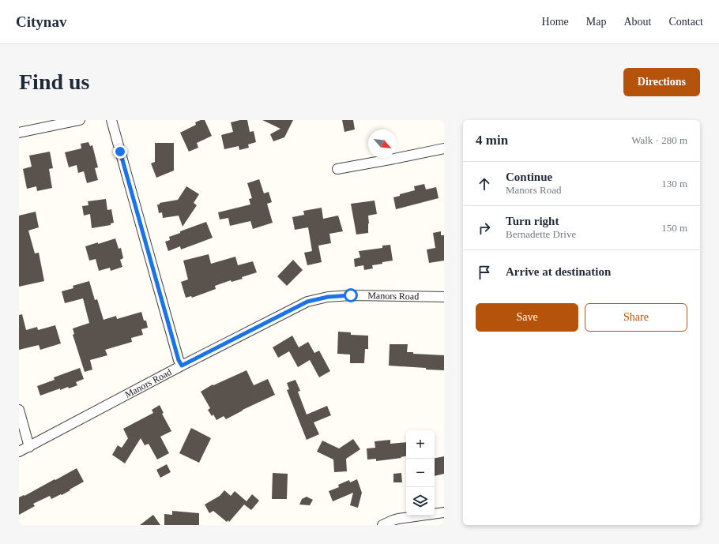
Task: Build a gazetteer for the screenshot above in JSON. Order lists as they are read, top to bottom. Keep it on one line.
{"streets":{"street":["Manors Road"]},"north":"bottom right","page":{"header":"Citynav","nav":["Home","Map","About","Contact"],"buttons":["Directions",["Save","Share"]],"title":"Find us","heading":["4 min","Walk · 280 m"],"list":[["Continue","Manors Road","130 m"],["Turn right","Bernadette Drive","150 m"],"Arrive at destination"],"map_buttons":["+","−"]}}
